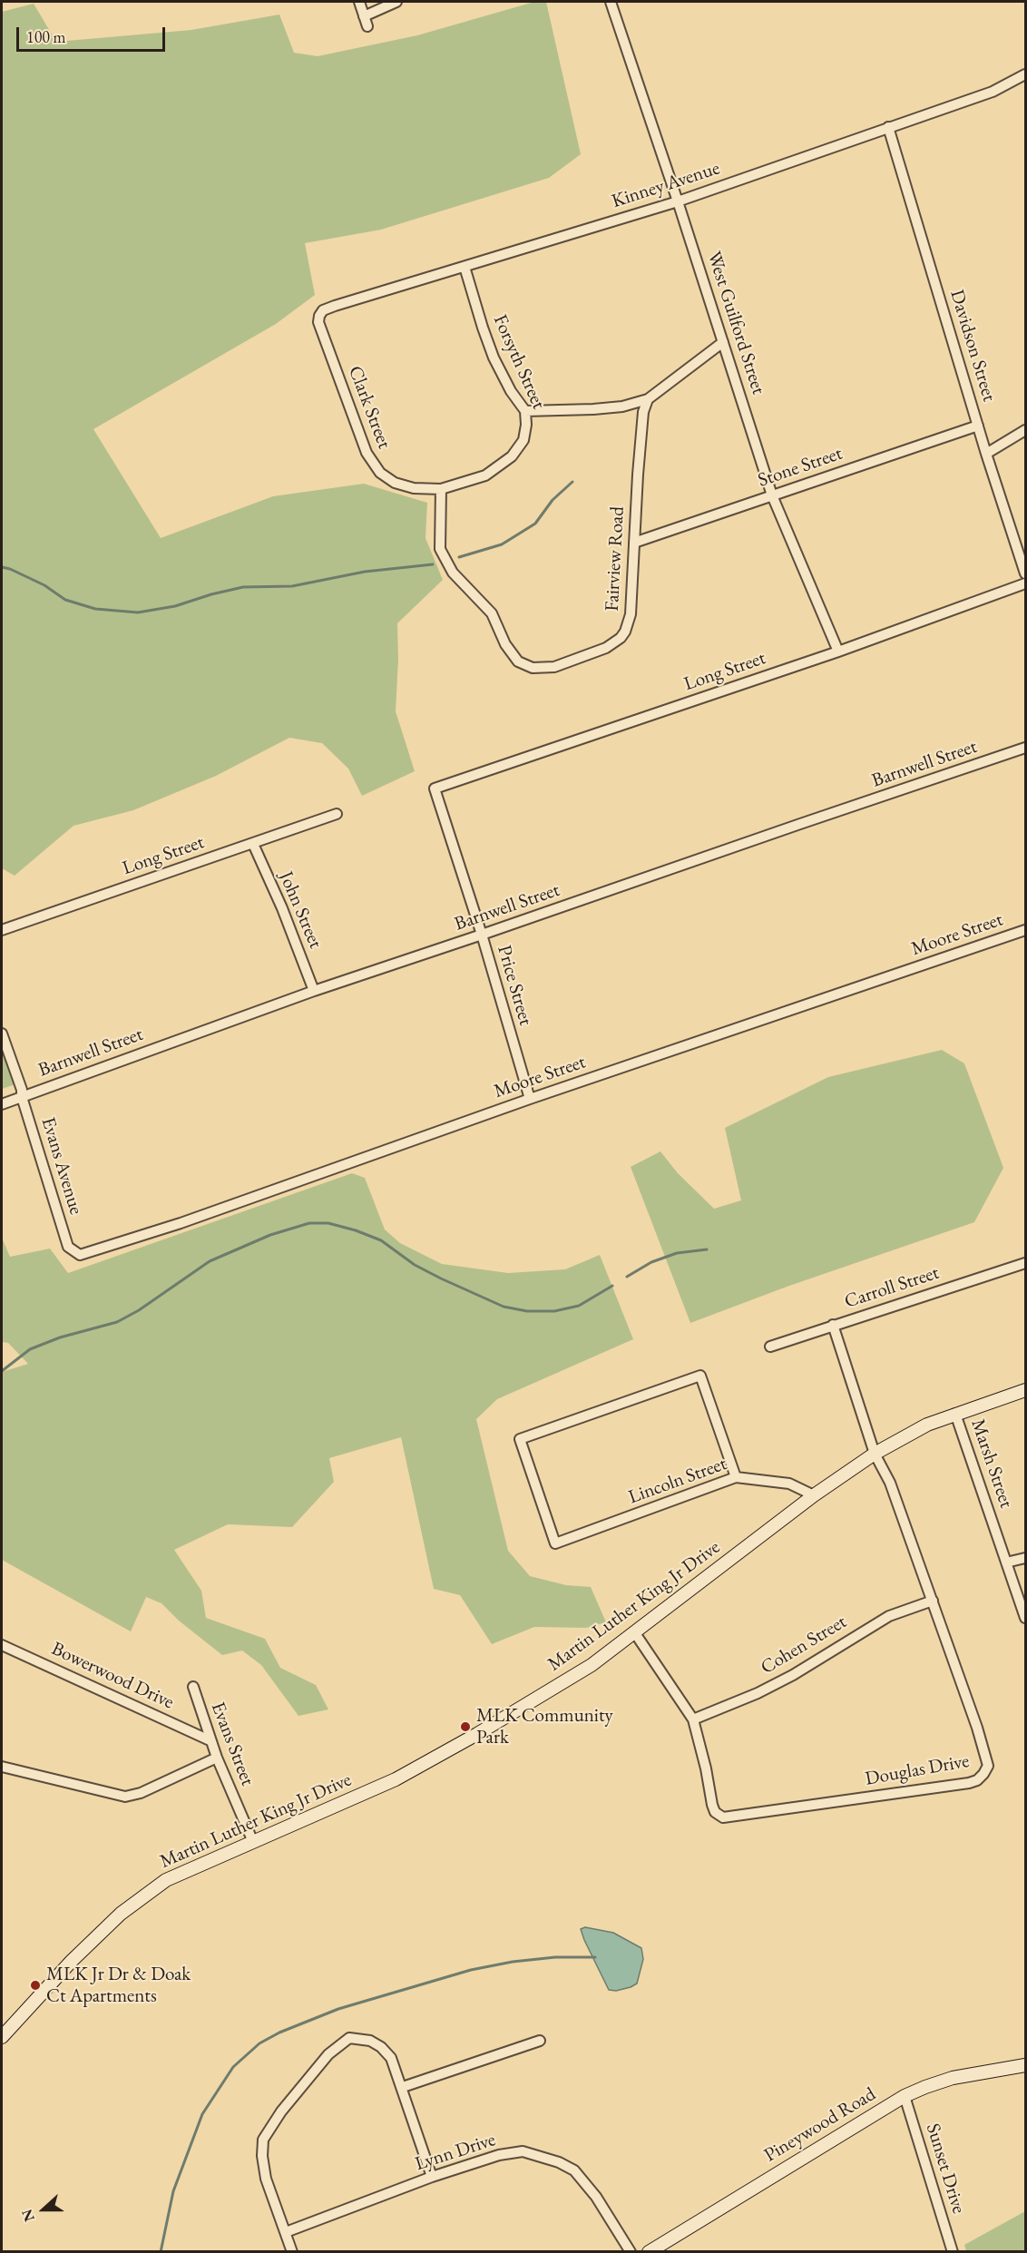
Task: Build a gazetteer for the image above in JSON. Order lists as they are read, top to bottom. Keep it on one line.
{"streets":{"street":["Kinney Avenue","West Guilford Street","Davidson Street","Forsyth Street","Clark Street","Stone Street","Fairview Road","Long Street","Barnwell Street","John Street","Moore Street","Price Street","Evans Avenue","Carroll Street","Marsh Street","Lincoln Street","Martin Luther King Jr Drive","Cohen Street","Bowerwood Drive","Evans Street","Douglas Drive","Pineywood Road","Lynn Drive","Sunset Drive"]},"crossings":[["Kinney Avenue","West Guilford Street"],["Kinney Avenue","Davidson Street"],["Kinney Avenue","Forsyth Street"],["Kinney Avenue","Clark Street"],["West Guilford Street","Stone Street"],["West Guilford Street","Long Street"],["Davidson Street","Stone Street"],["Forsyth Street","Clark Street"],["Forsyth Street","Fairview Road"],["Clark Street","Fairview Road"],["Stone Street","Fairview Road"],["Long Street","John Street"],["Long Street","Price Street"],["Barnwell Street","John Street"],["Barnwell Street","Price Street"],["Barnwell Street","Evans Avenue"],["Moore Street","Price Street"],["Moore Street","Evans Avenue"],["Carroll Street","Douglas Drive"],["Marsh Street","Martin Luther King Jr Drive"],["Lincoln Street","Martin Luther King Jr Drive"],["Martin Luther King Jr Drive","Evans Street"],["Martin Luther King Jr Drive","Douglas Drive"],["Cohen Street","Douglas Drive"],["Bowerwood Drive","Evans Street"],["Pineywood Road","Sunset Drive"]],"places":["MLK Community Park","MLK Jr Dr & Doak Ct Apartments"],"scale_bar":"100 m","north":"left"}
